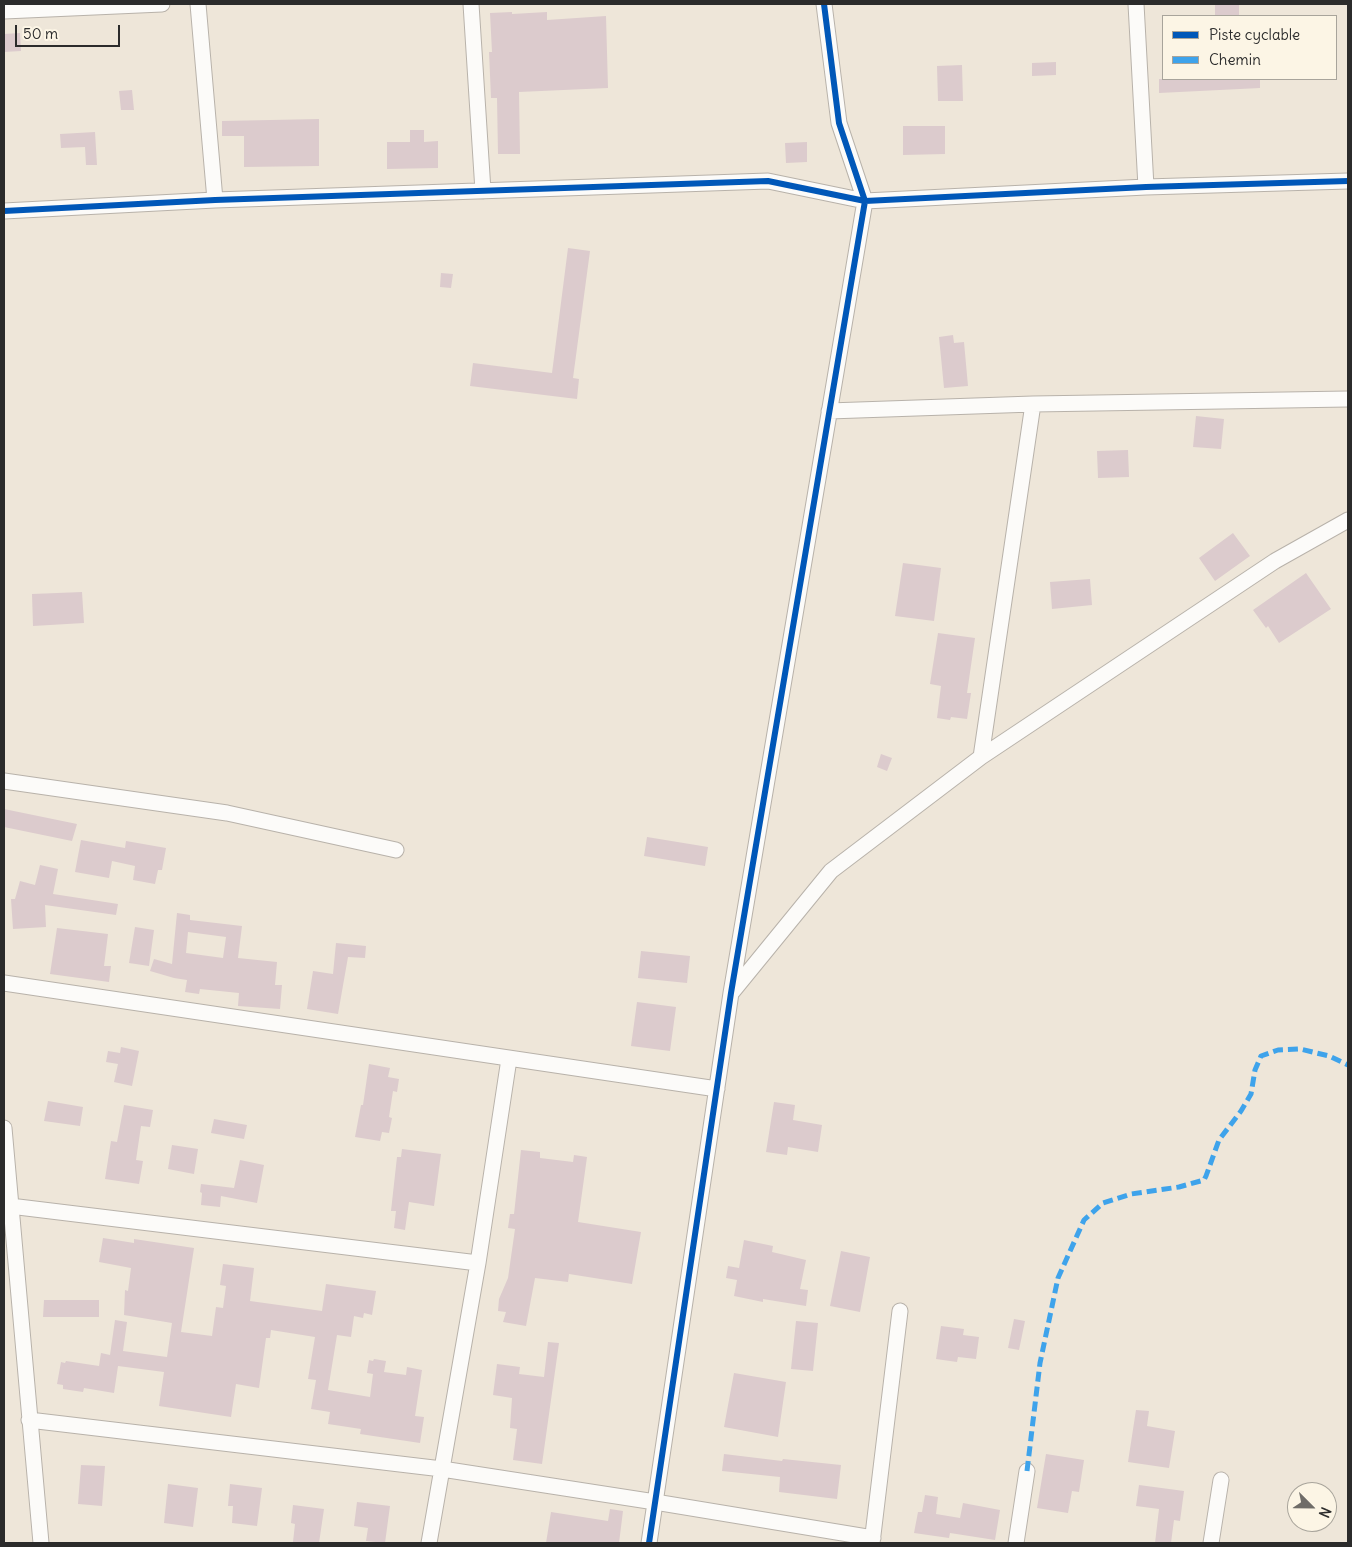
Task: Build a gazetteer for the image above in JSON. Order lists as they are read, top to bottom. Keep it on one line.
{"legend":["Piste cyclable","Chemin"],"scale_bar":"50 m","north":"bottom right"}
